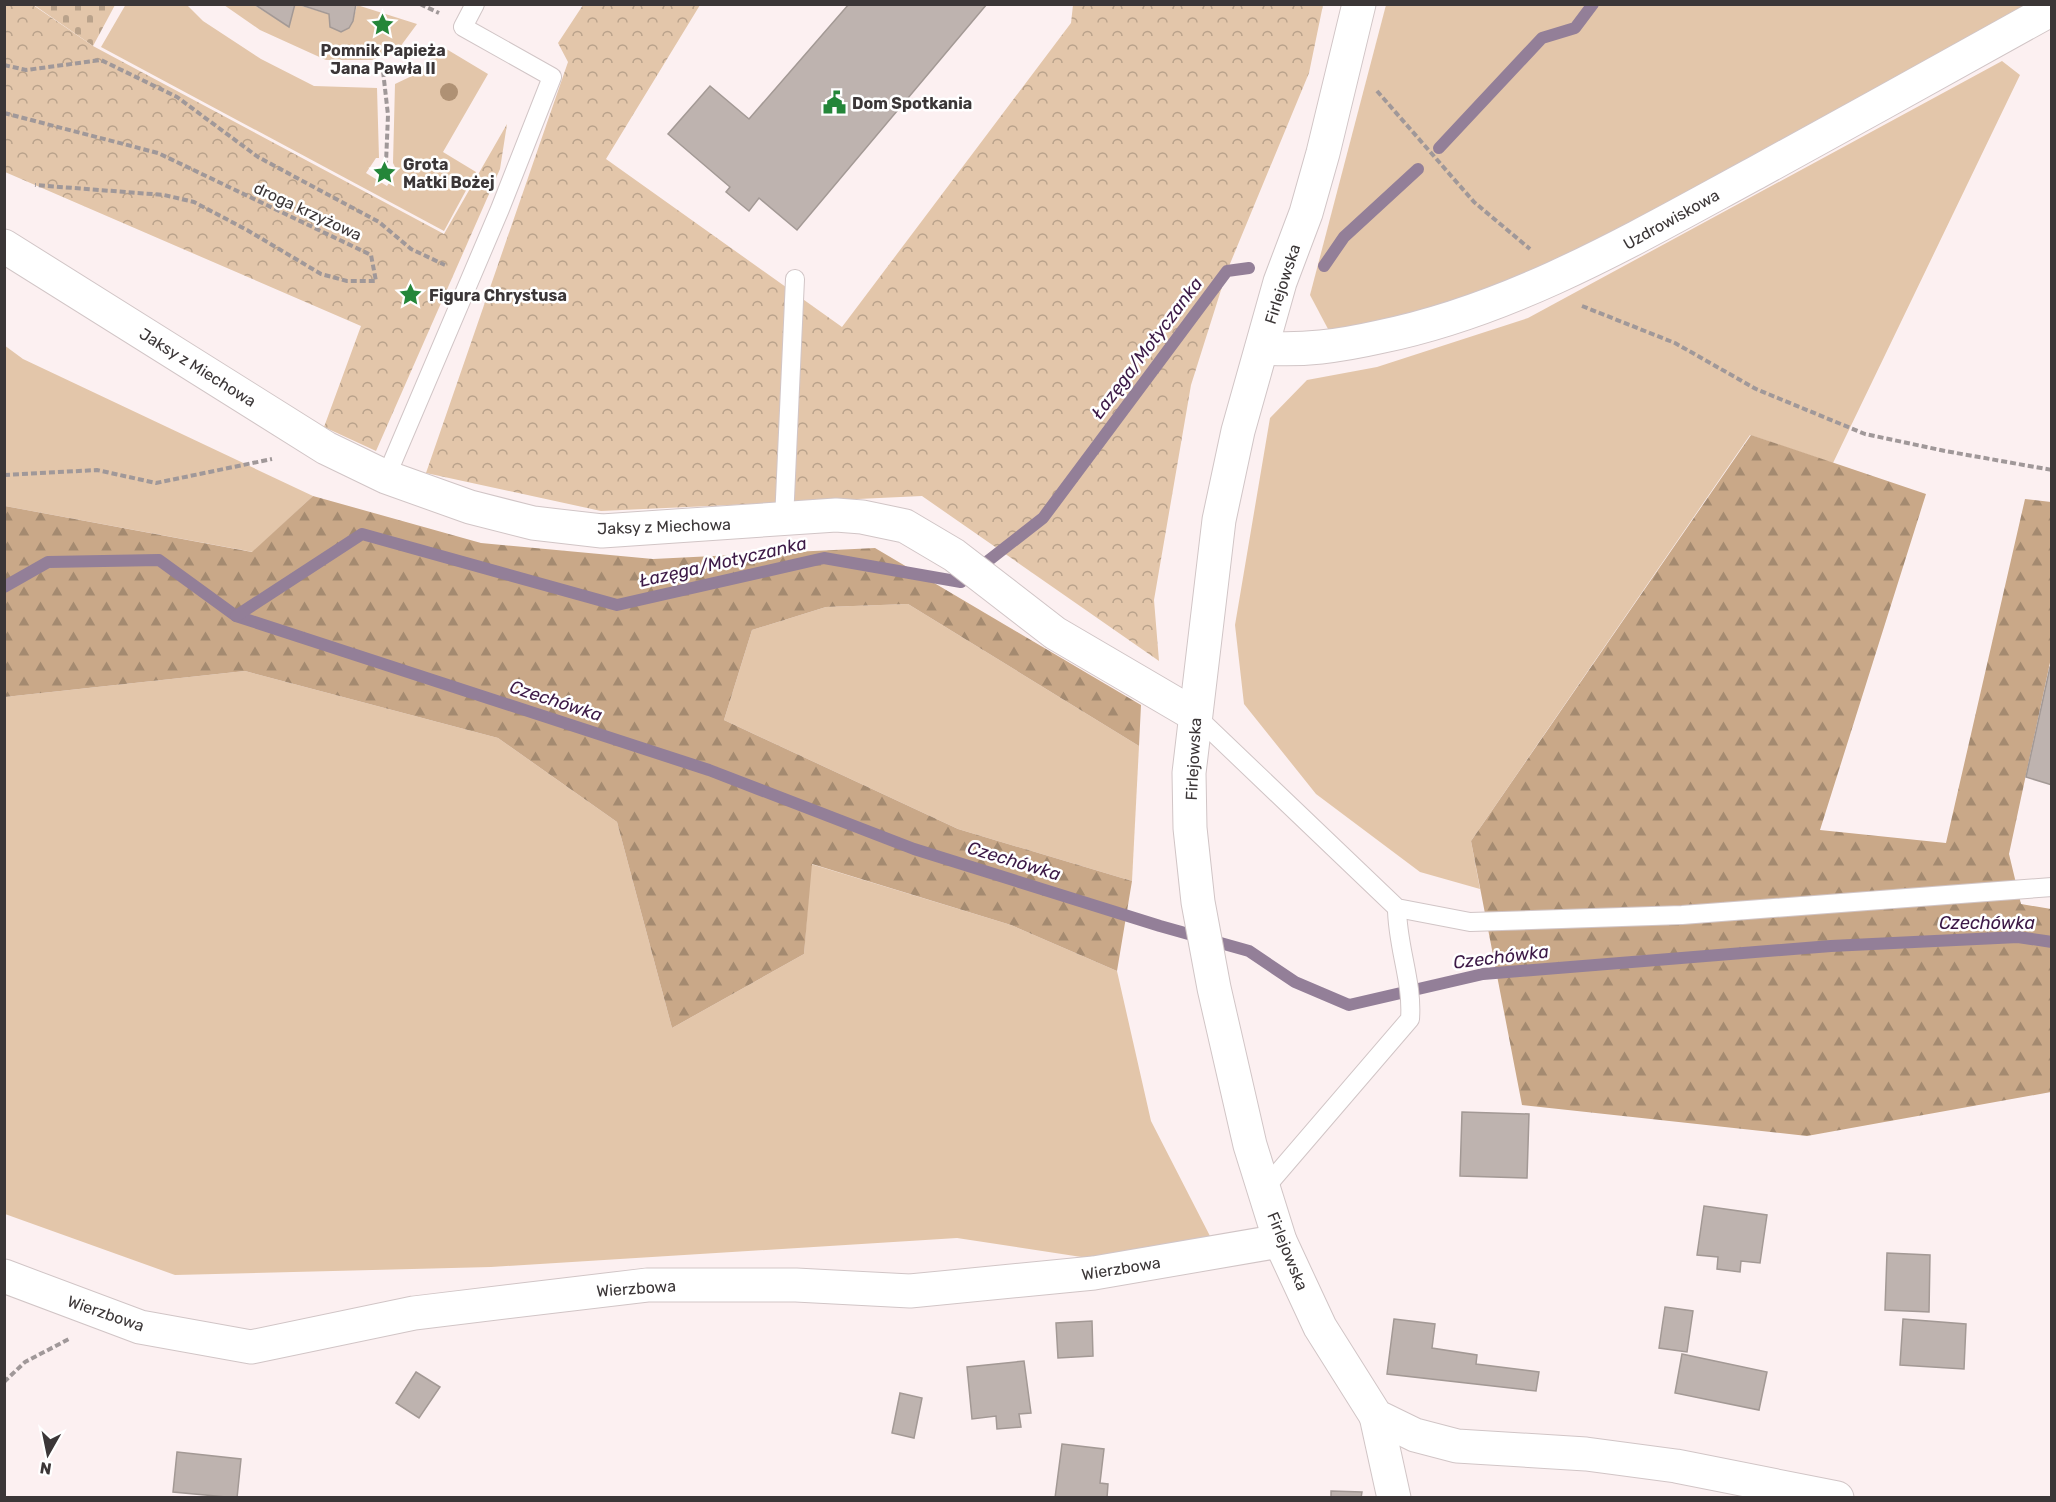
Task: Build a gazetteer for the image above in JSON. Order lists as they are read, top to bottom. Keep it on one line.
{"streets":{"street":["Uzdrowiskowa","Firlejowska","Jaksy z Miechowa","Wierzbowa"],"path":["droga krzyżowa"]},"crossings":[["Uzdrowiskowa","Firlejowska"],["Firlejowska","Jaksy z Miechowa"],["Firlejowska","Wierzbowa"]],"water":["Łazęga/Motyczanka","Czechówka"],"places":{"place":["Pomnik Papieża Jana Pawła II","Grota Matki Bożej","Figura Chrystusa"],"public building":["Dom Spotkania"]},"north":"bottom"}
